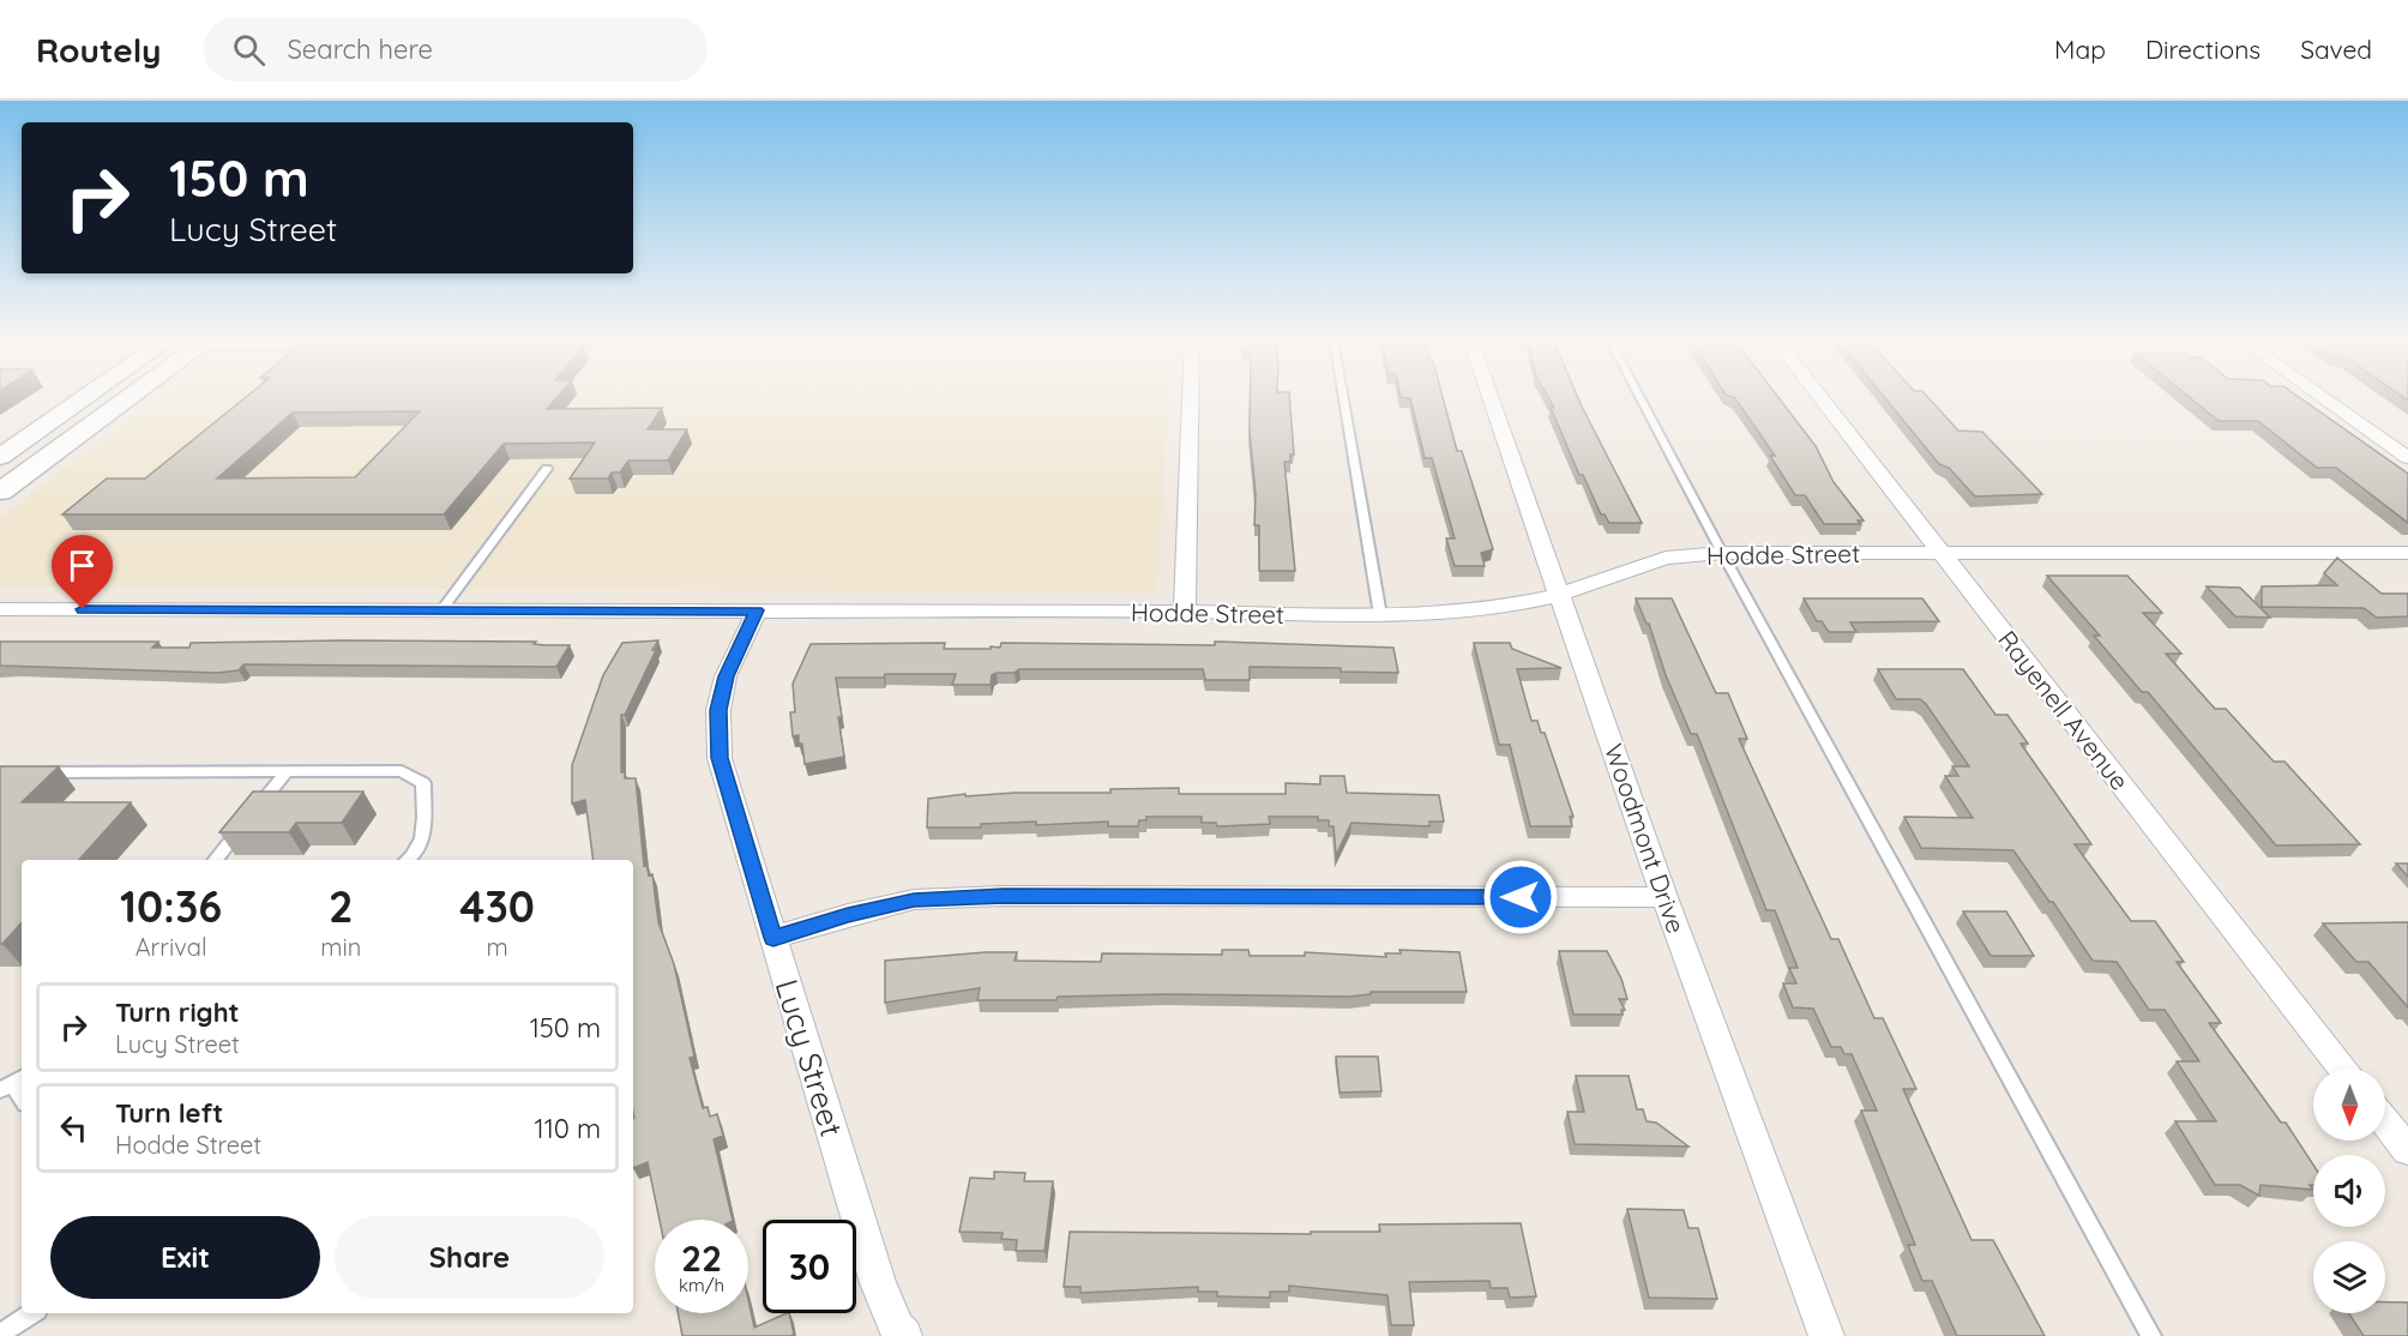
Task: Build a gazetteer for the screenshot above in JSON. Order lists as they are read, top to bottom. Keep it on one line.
{"streets":{"street":["Hodde Street","Rayenell Avenue","Woodmont Drive","Lucy Street"]},"crossings":[["Hodde Street","Rayenell Avenue"],["Hodde Street","Woodmont Drive"],["Hodde Street","Lucy Street"]],"north":"bottom","page":{"header":"Routely","search":"Search here","nav":["Map","Directions","Saved"],"turn":["150 m","Lucy Street"],"eta":["10:36","Arrival","2","min","430","m"],"list":[{"name":"Turn right","note":"Lucy Street","value":"150 m"},{"name":"Turn left","note":"Hodde Street","value":"110 m"}],"buttons":["Exit","Share"],"speed":"22 km/h","limit":"30"}}
